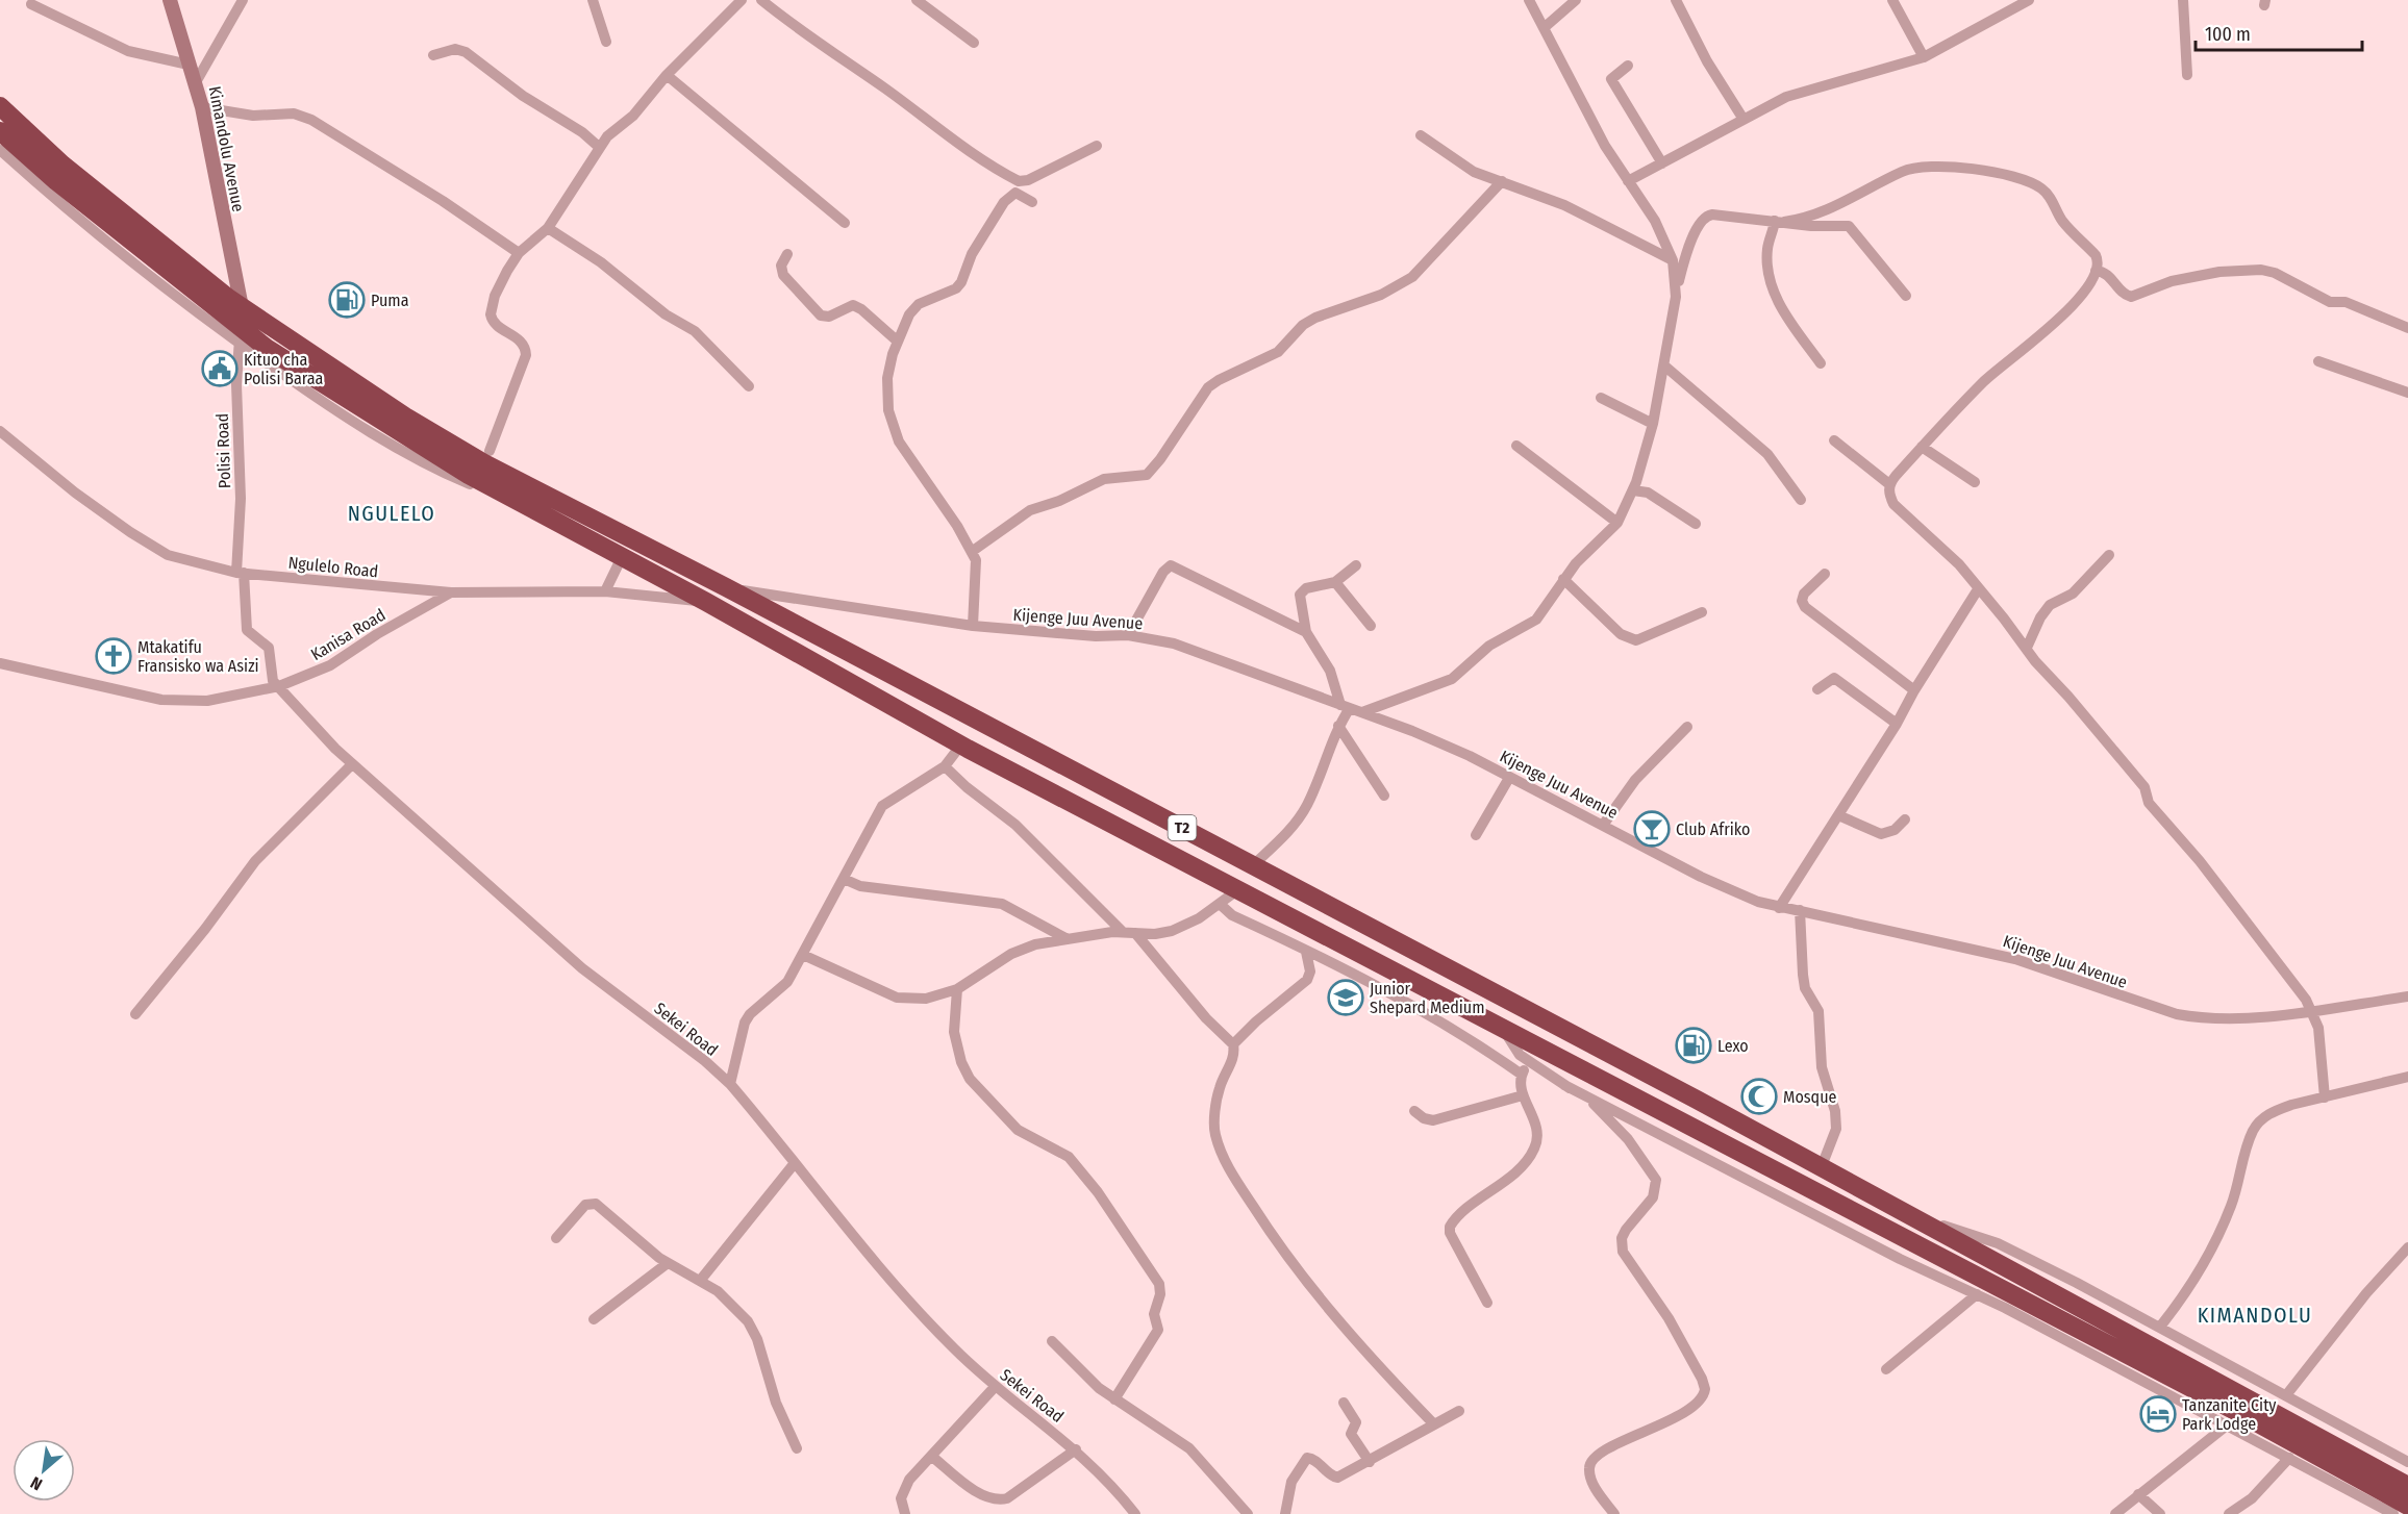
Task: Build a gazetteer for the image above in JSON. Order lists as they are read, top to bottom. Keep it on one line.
{"streets":{"highway":["T2"],"street":["Kimandolu Avenue","Polisi Road","Ngulelo Road","Kijenge Juu Avenue","Kanisa Road","Sekei Road"]},"crossings":[["Kimandolu Avenue","T2"],["Polisi Road","Ngulelo Road"],["Polisi Road","T2"],["Polisi Road","Sekei Road"],["Ngulelo Road","Kanisa Road"],["Ngulelo Road","T2"],["Ngulelo Road","Sekei Road"],["Kijenge Juu Avenue","T2"],["Kanisa Road","Sekei Road"]],"districts":["NGULELO","KIMANDOLU"],"places":{"fuel station":["Puma","Lexo"],"public building":["Kituo cha Polisi Baraa"],"church":["Mtakatifu Fransisko wa Asizi"],"bar":["Club Afriko"],"school or university":["Junior Shepard Medium"],"mosque":["Mosque"],"hotel":["Tanzanite City Park Lodge"]},"scale_bar":"100 m","north":"bottom left"}
